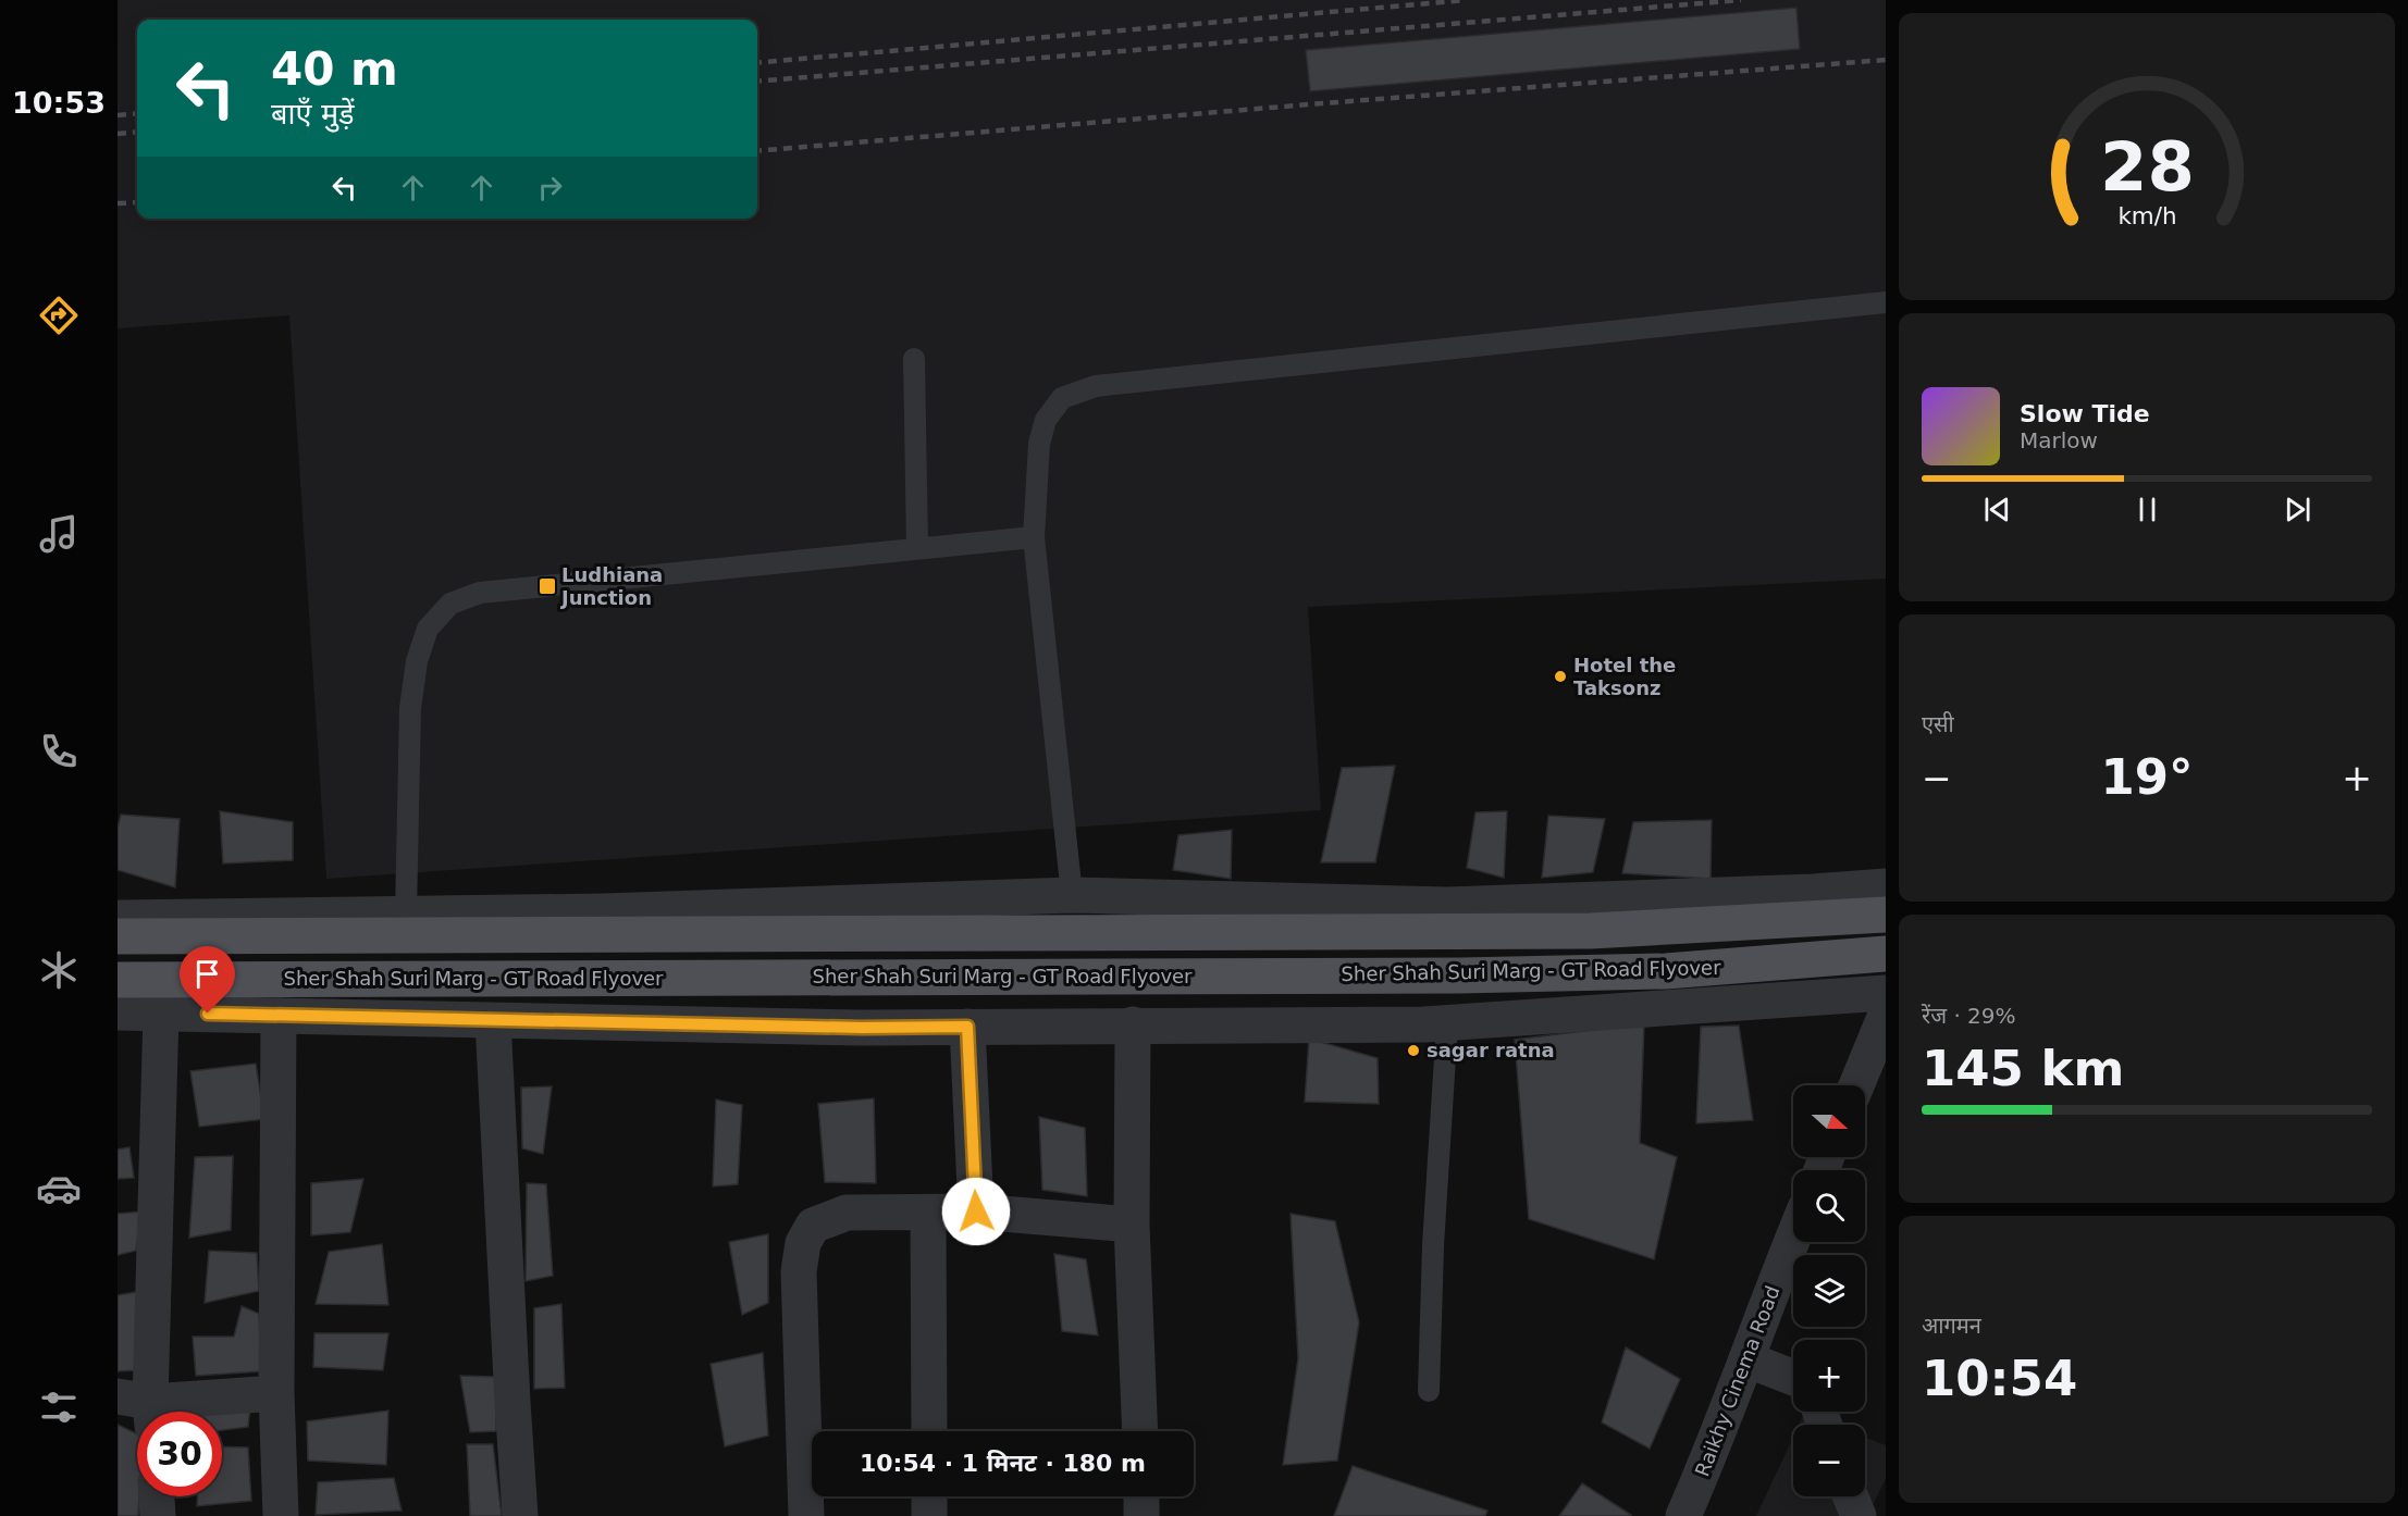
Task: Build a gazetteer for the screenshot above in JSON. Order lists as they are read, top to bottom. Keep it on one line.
{"streets":{"main road":["Sher Shah Suri Marg - GT Road Flyover"],"street":["Raikhy Cinema Road"]},"places":{"transit":["Ludhiana Junction"],"other":["Hotel the Taksonz","sagar ratna"]},"north":"right","page":{"tabs":"10:53","turn":["40 m","बाएँ मुड़ें"],"song":["Slow Tide","Marlow"],"tile":["एसी",["रेंज · 29%","145 km"],["आगमन","10:54"]],"heat":["−","19°","+"],"map_buttons":["+","−"],"limit":"30","trip":"10:54 · 1 मिनट · 180 m","gauge":["28","km/h"]}}
